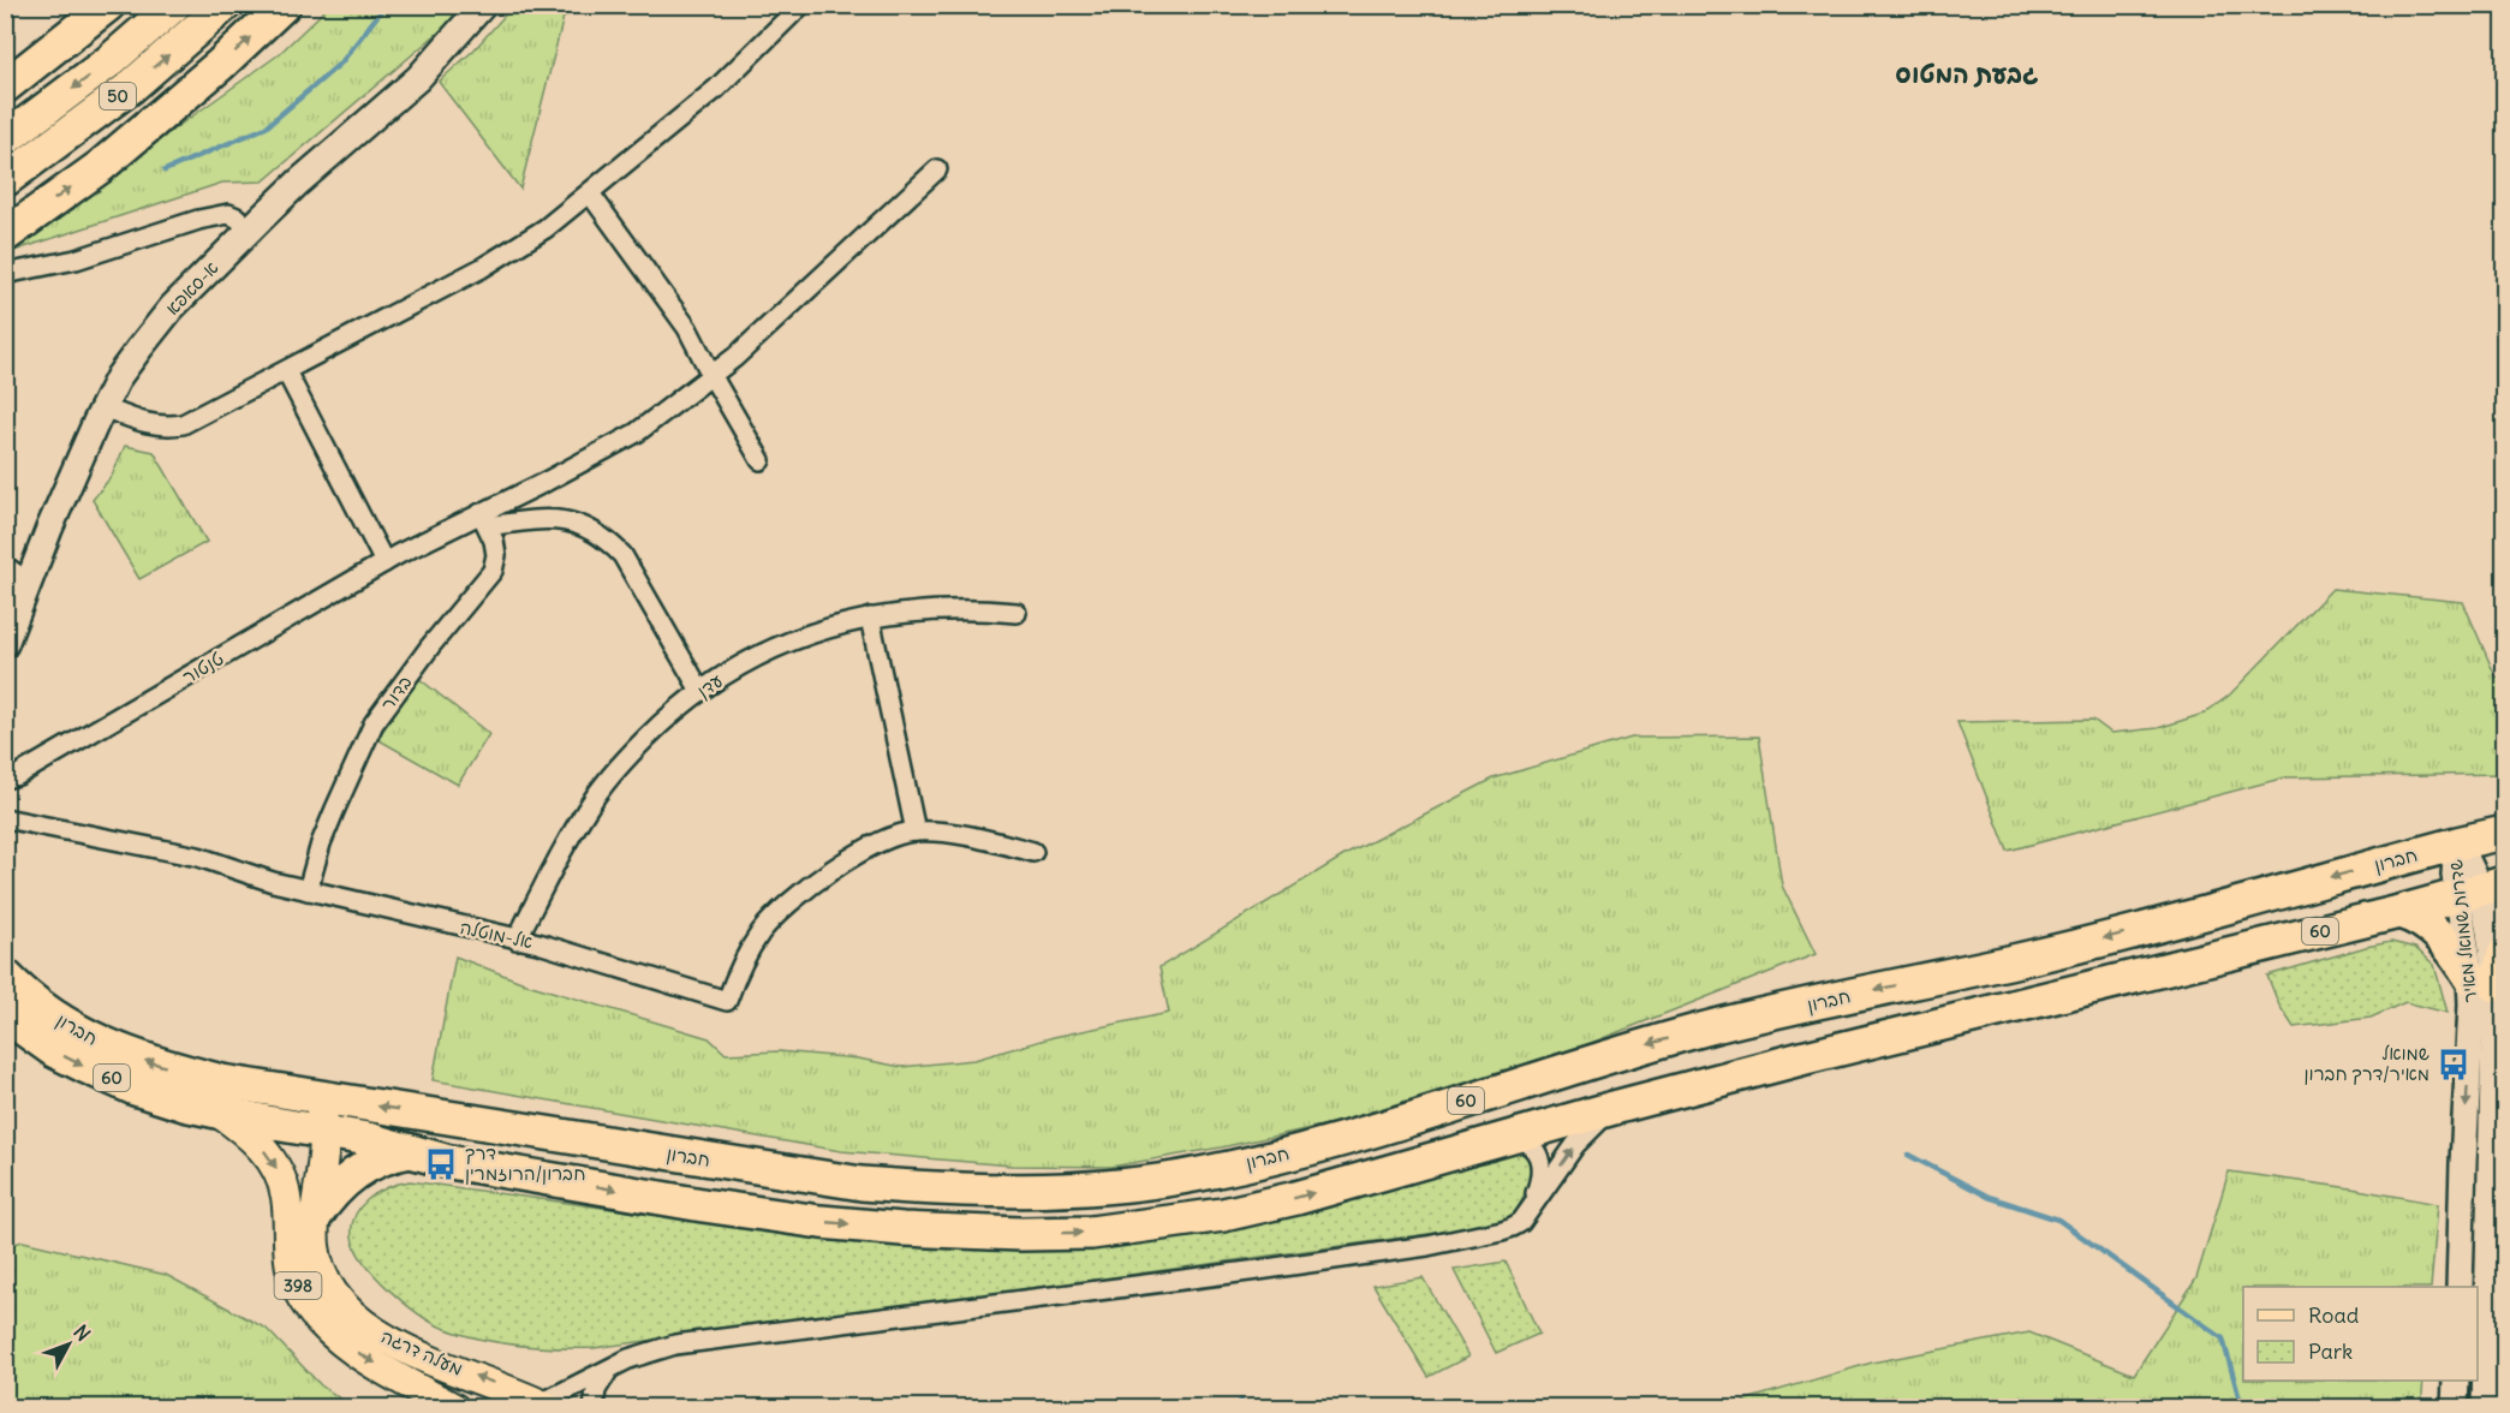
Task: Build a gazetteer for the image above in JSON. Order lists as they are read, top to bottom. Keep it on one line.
{"streets":{"highway":["50","חברון","60"],"main road":["א-סאפא","שדרות שמואל מאיר","398","מעלה דרגה"],"street":["טנטור","עדן","בדור","אל-מוטלה"]},"crossings":[["טנטור","בדור"],["עדן","אל-מוטלה"],["בדור","אל-מוטלה"],["חברון","שדרות שמואל מאיר"],["חברון","מעלה דרגה"]],"districts":["גבעת המטוס"],"places":{"bus stop":["שמואל מאיר/דרך חברון","דרך חברון/הרוזמרין"]},"legend":["Road","Park"],"north":"top right"}
